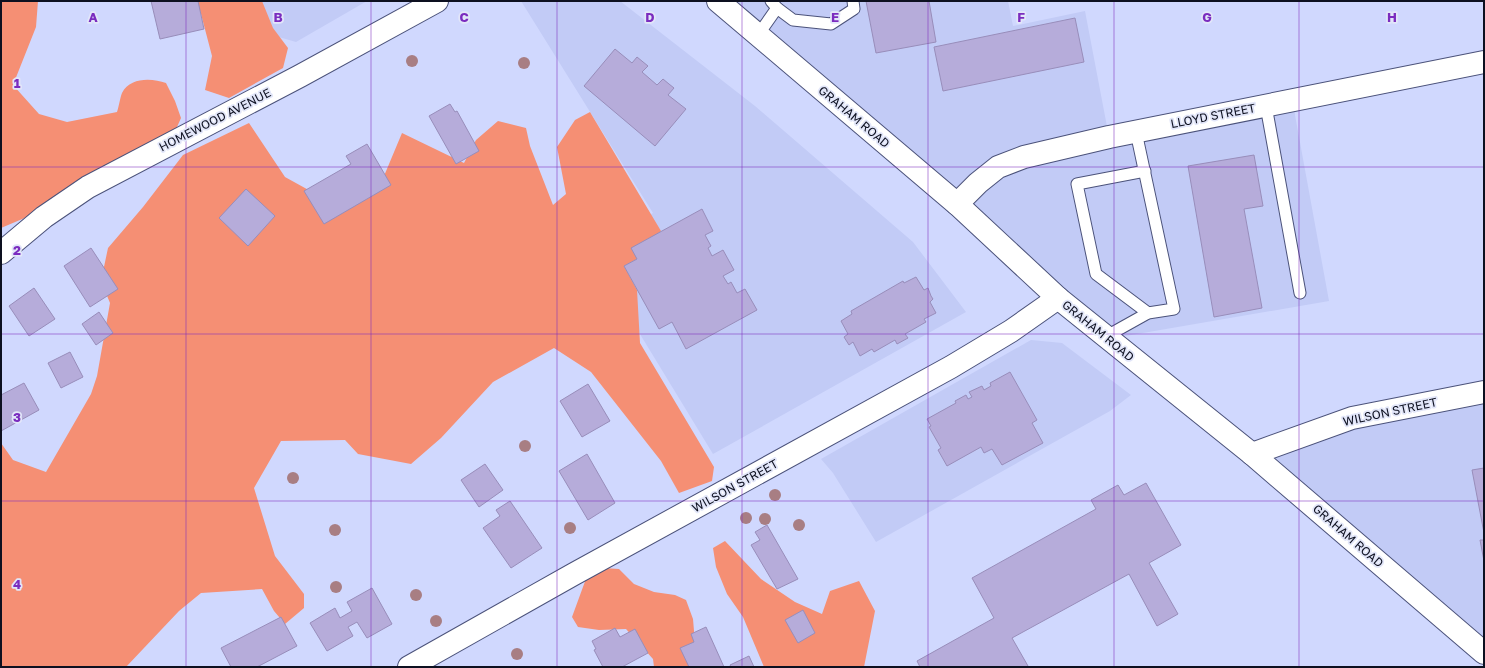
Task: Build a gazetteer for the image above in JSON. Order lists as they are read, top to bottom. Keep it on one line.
{"streets":{"street":["LLOYD STREET","GRAHAM ROAD","HOMEWOOD AVENUE","WILSON STREET"]},"crossings":[["LLOYD STREET","GRAHAM ROAD"],["GRAHAM ROAD","WILSON STREET"]],"grid":{"columns":["A","B","C","D","E","F","G","H"],"rows":["1","2","3","4"]}}
